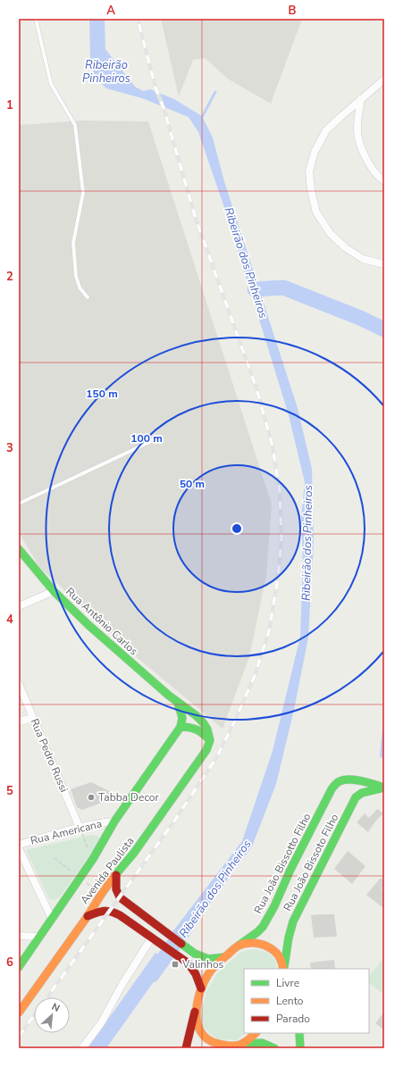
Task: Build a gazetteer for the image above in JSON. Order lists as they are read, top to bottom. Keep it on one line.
{"streets":{"main road":["Rua Antônio Carlos","Rua João Bissoto Filho","Rua João Bissotto Filho","Avenida Paulista"],"street":["Rua Pedro Russi","Rua Americana"]},"crossings":[["Rua Antônio Carlos","Avenida Paulista"],["Rua Pedro Russi","Rua Americana"],["Rua Americana","Avenida Paulista"],["Rua João Bissoto Filho","Rua João Bissotto Filho"]],"water":["Ribeirão Pinheiros","Ribeirão dos Pinheiros"],"places":{"other":["Tabba Decor"],"transit":["Valinhos"]},"legend":["Livre","Lento","Parado"],"north":"top right","grid":{"columns":["A","B"],"rows":["1","2","3","4","5","6"]},"rings":["150 m","100 m","50 m"]}
